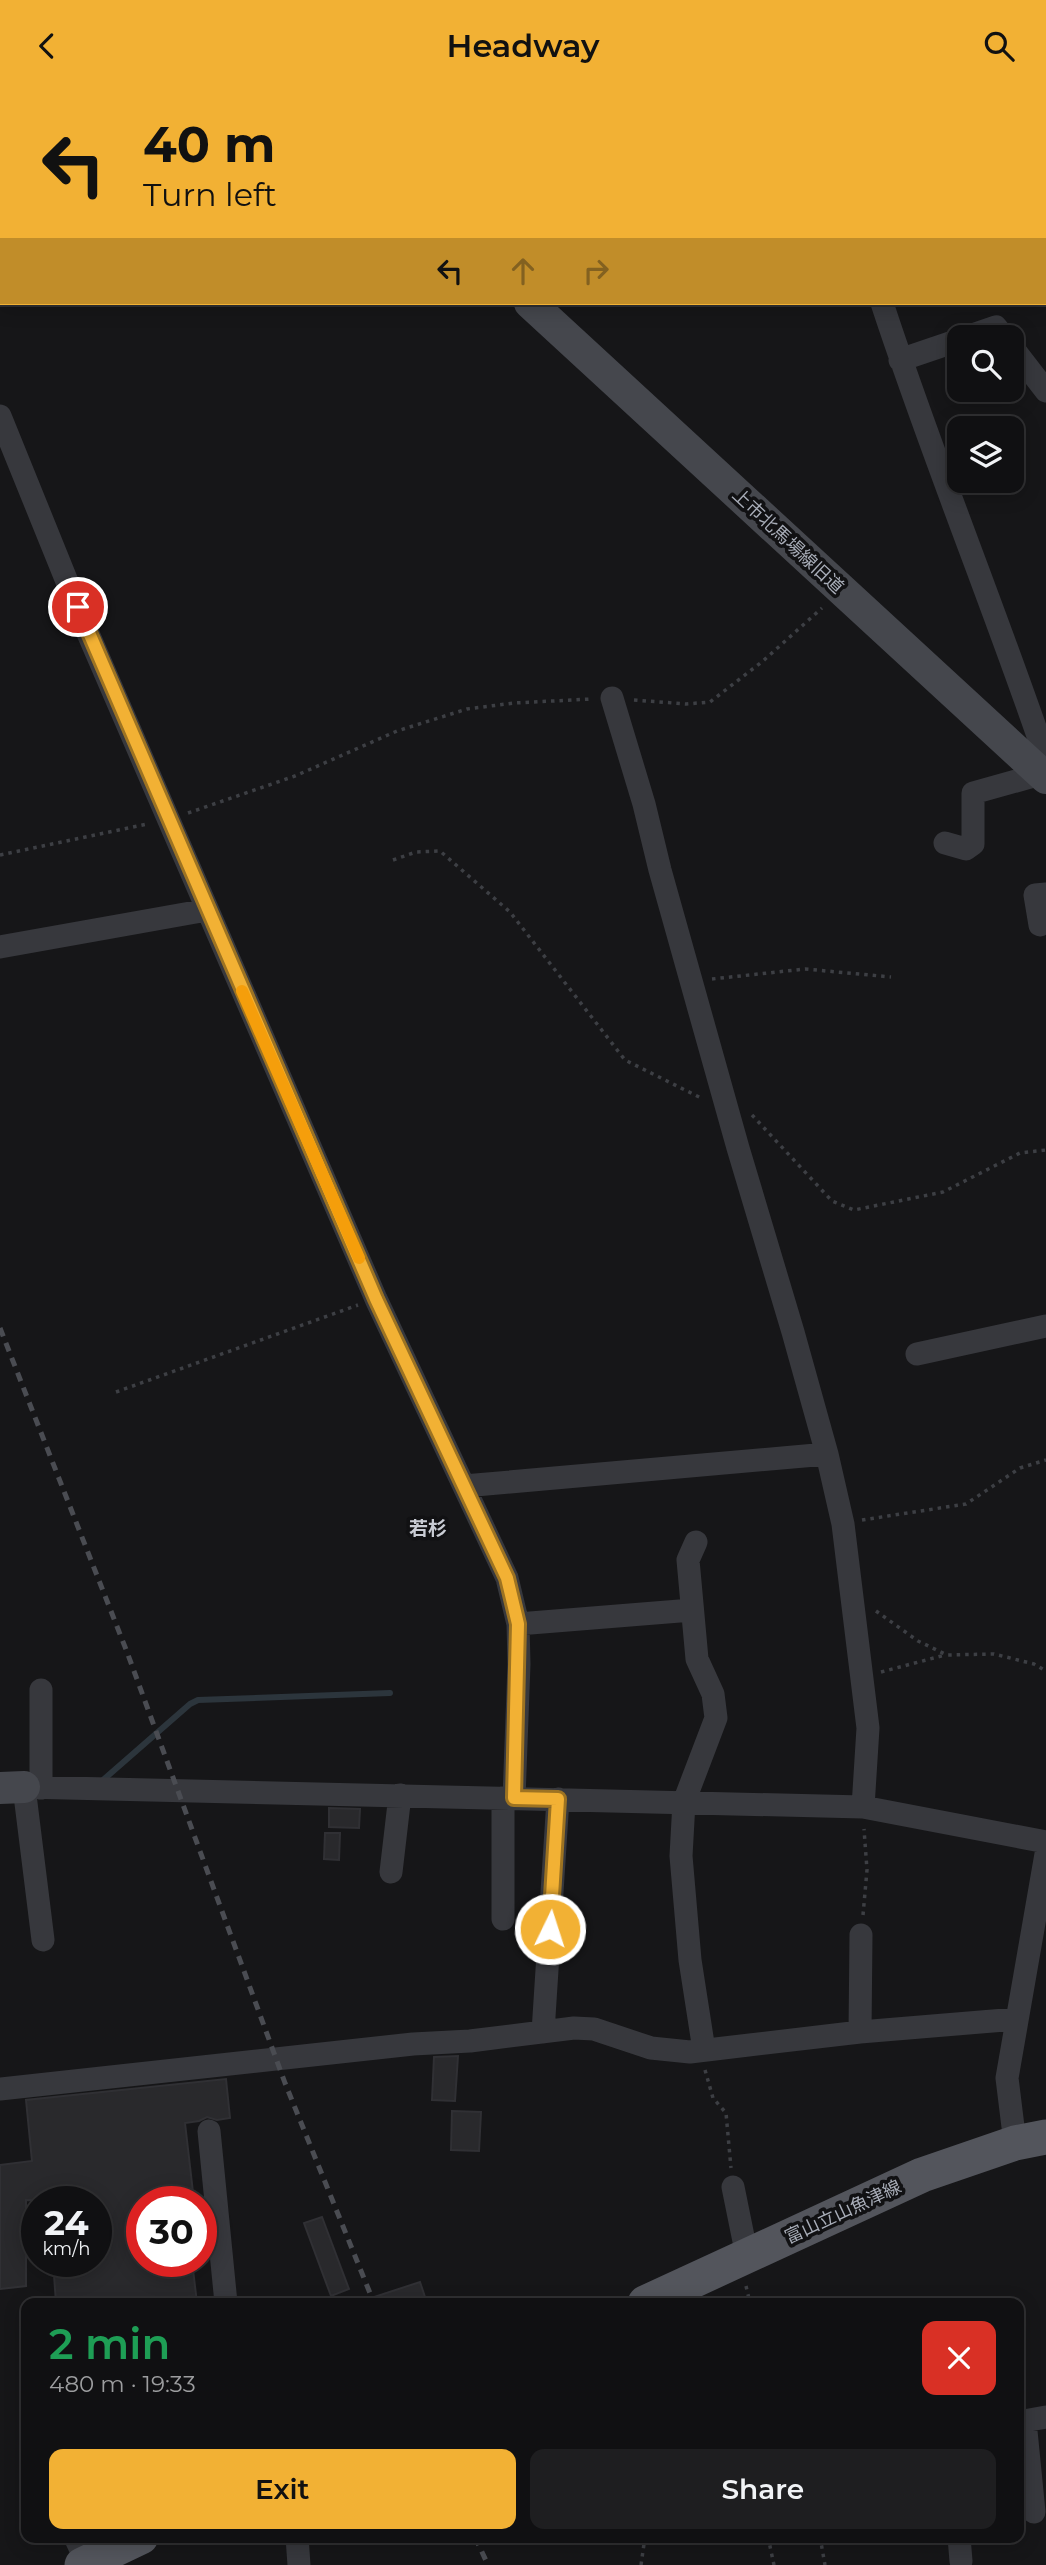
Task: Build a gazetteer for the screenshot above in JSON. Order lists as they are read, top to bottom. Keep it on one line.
{"streets":{"main road":["富山立山魚津線"],"street":["上市北馬場線旧道"]},"districts":["若杉"],"page":{"header":"Headway","turn":["40 m","Turn left"],"speed":"24 km/h","limit":"30","heading":["2 min","480 m · 19:33"],"buttons":["Exit","Share"]}}
